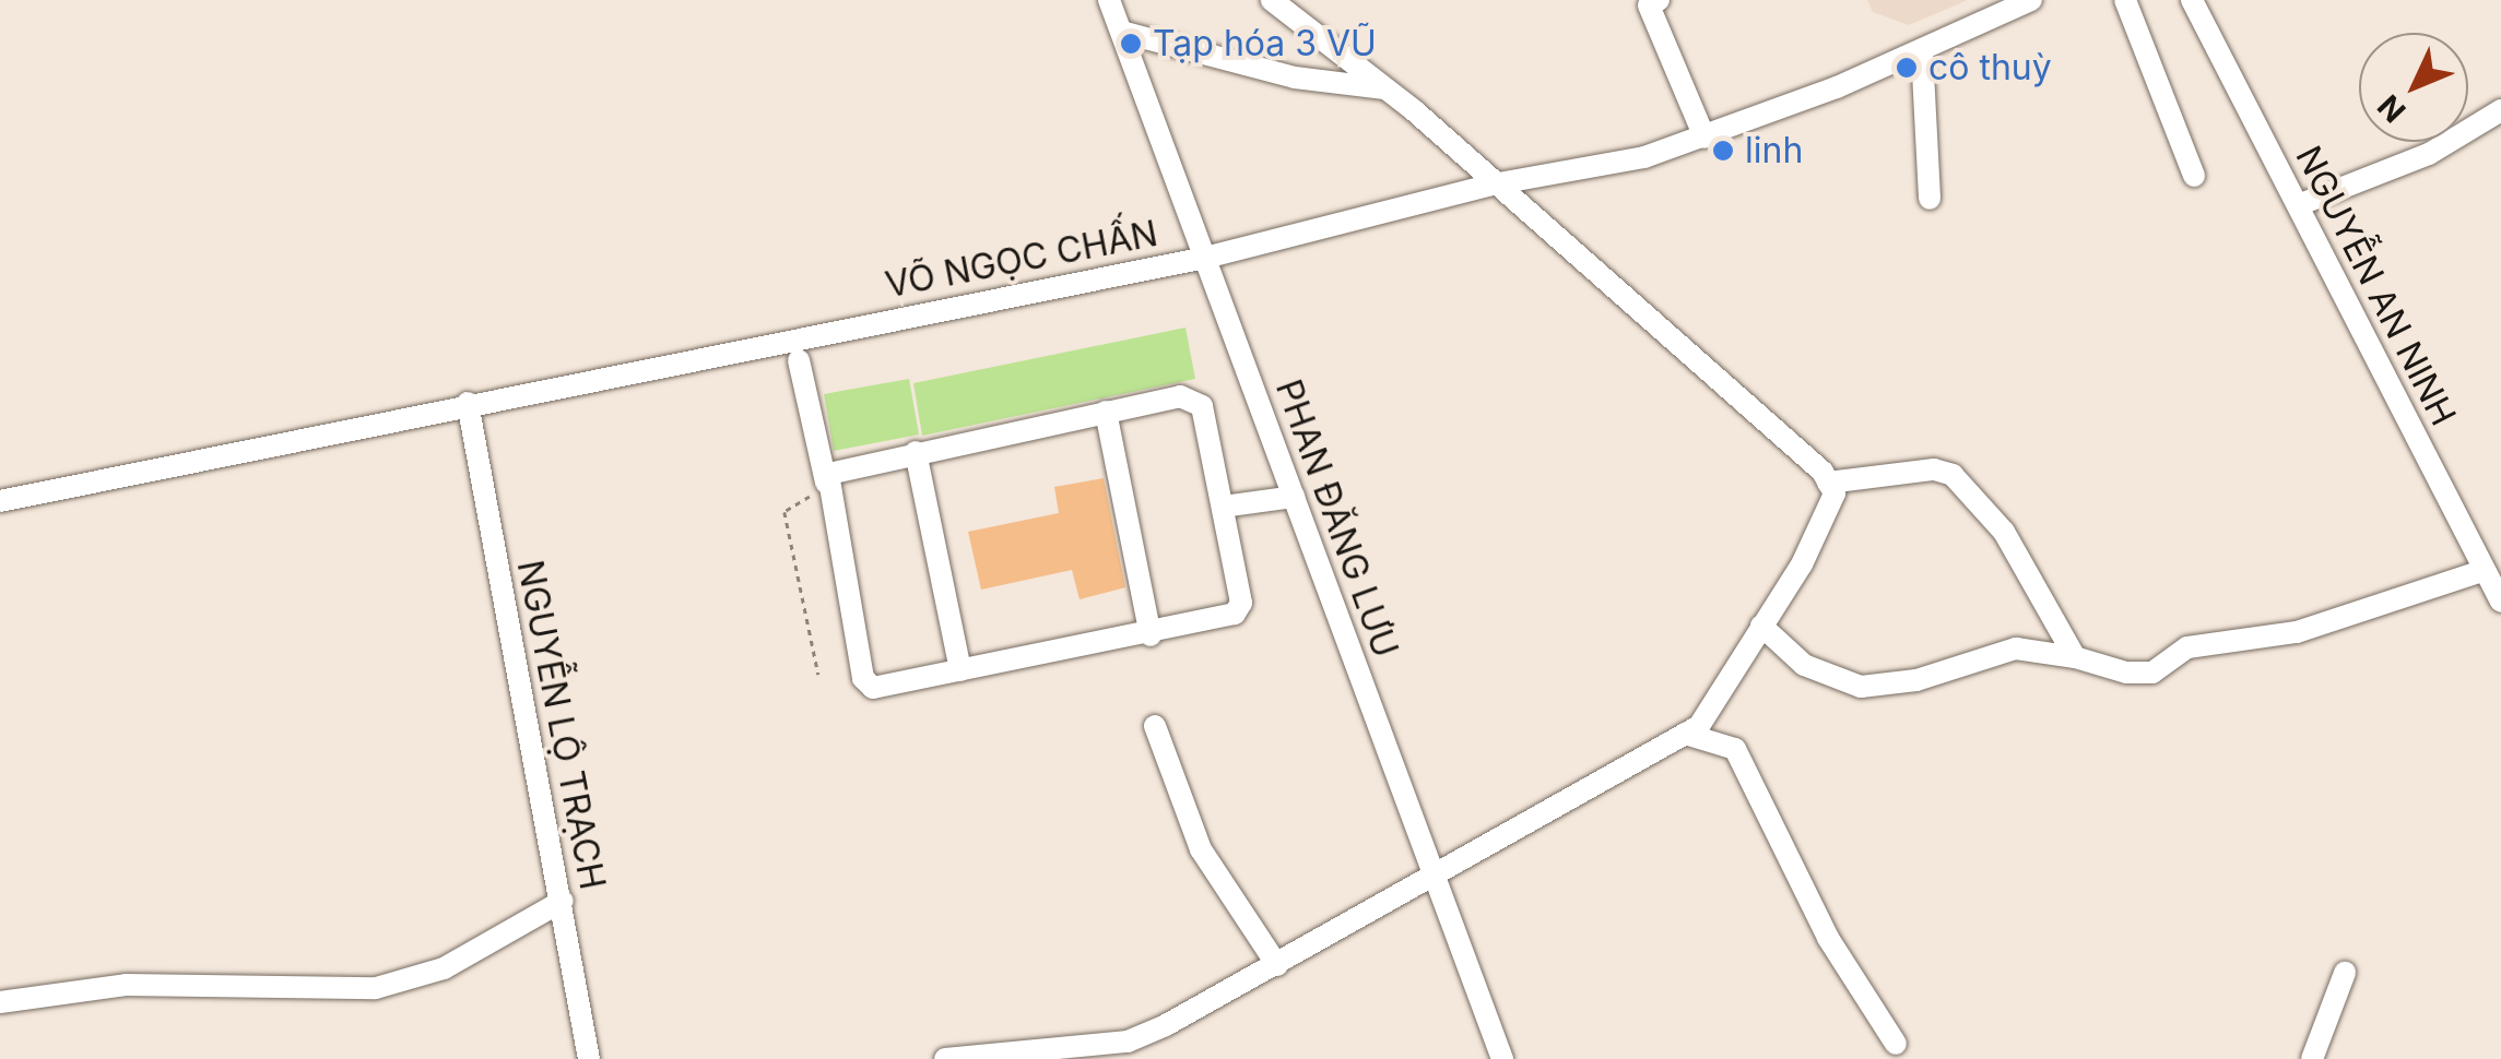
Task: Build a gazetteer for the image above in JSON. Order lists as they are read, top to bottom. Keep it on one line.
{"streets":{"street":["VÕ NGỌC CHẤN","NGUYỄN AN NINH","PHAN ĐĂNG LƯU","NGUYỄN LỘ TRẠCH"]},"crossings":[["VÕ NGỌC CHẤN","PHAN ĐĂNG LƯU"],["VÕ NGỌC CHẤN","NGUYỄN LỘ TRẠCH"]],"places":["Tạp hóa 3 VŨ","cô thuỳ","linh"],"north":"bottom left"}
